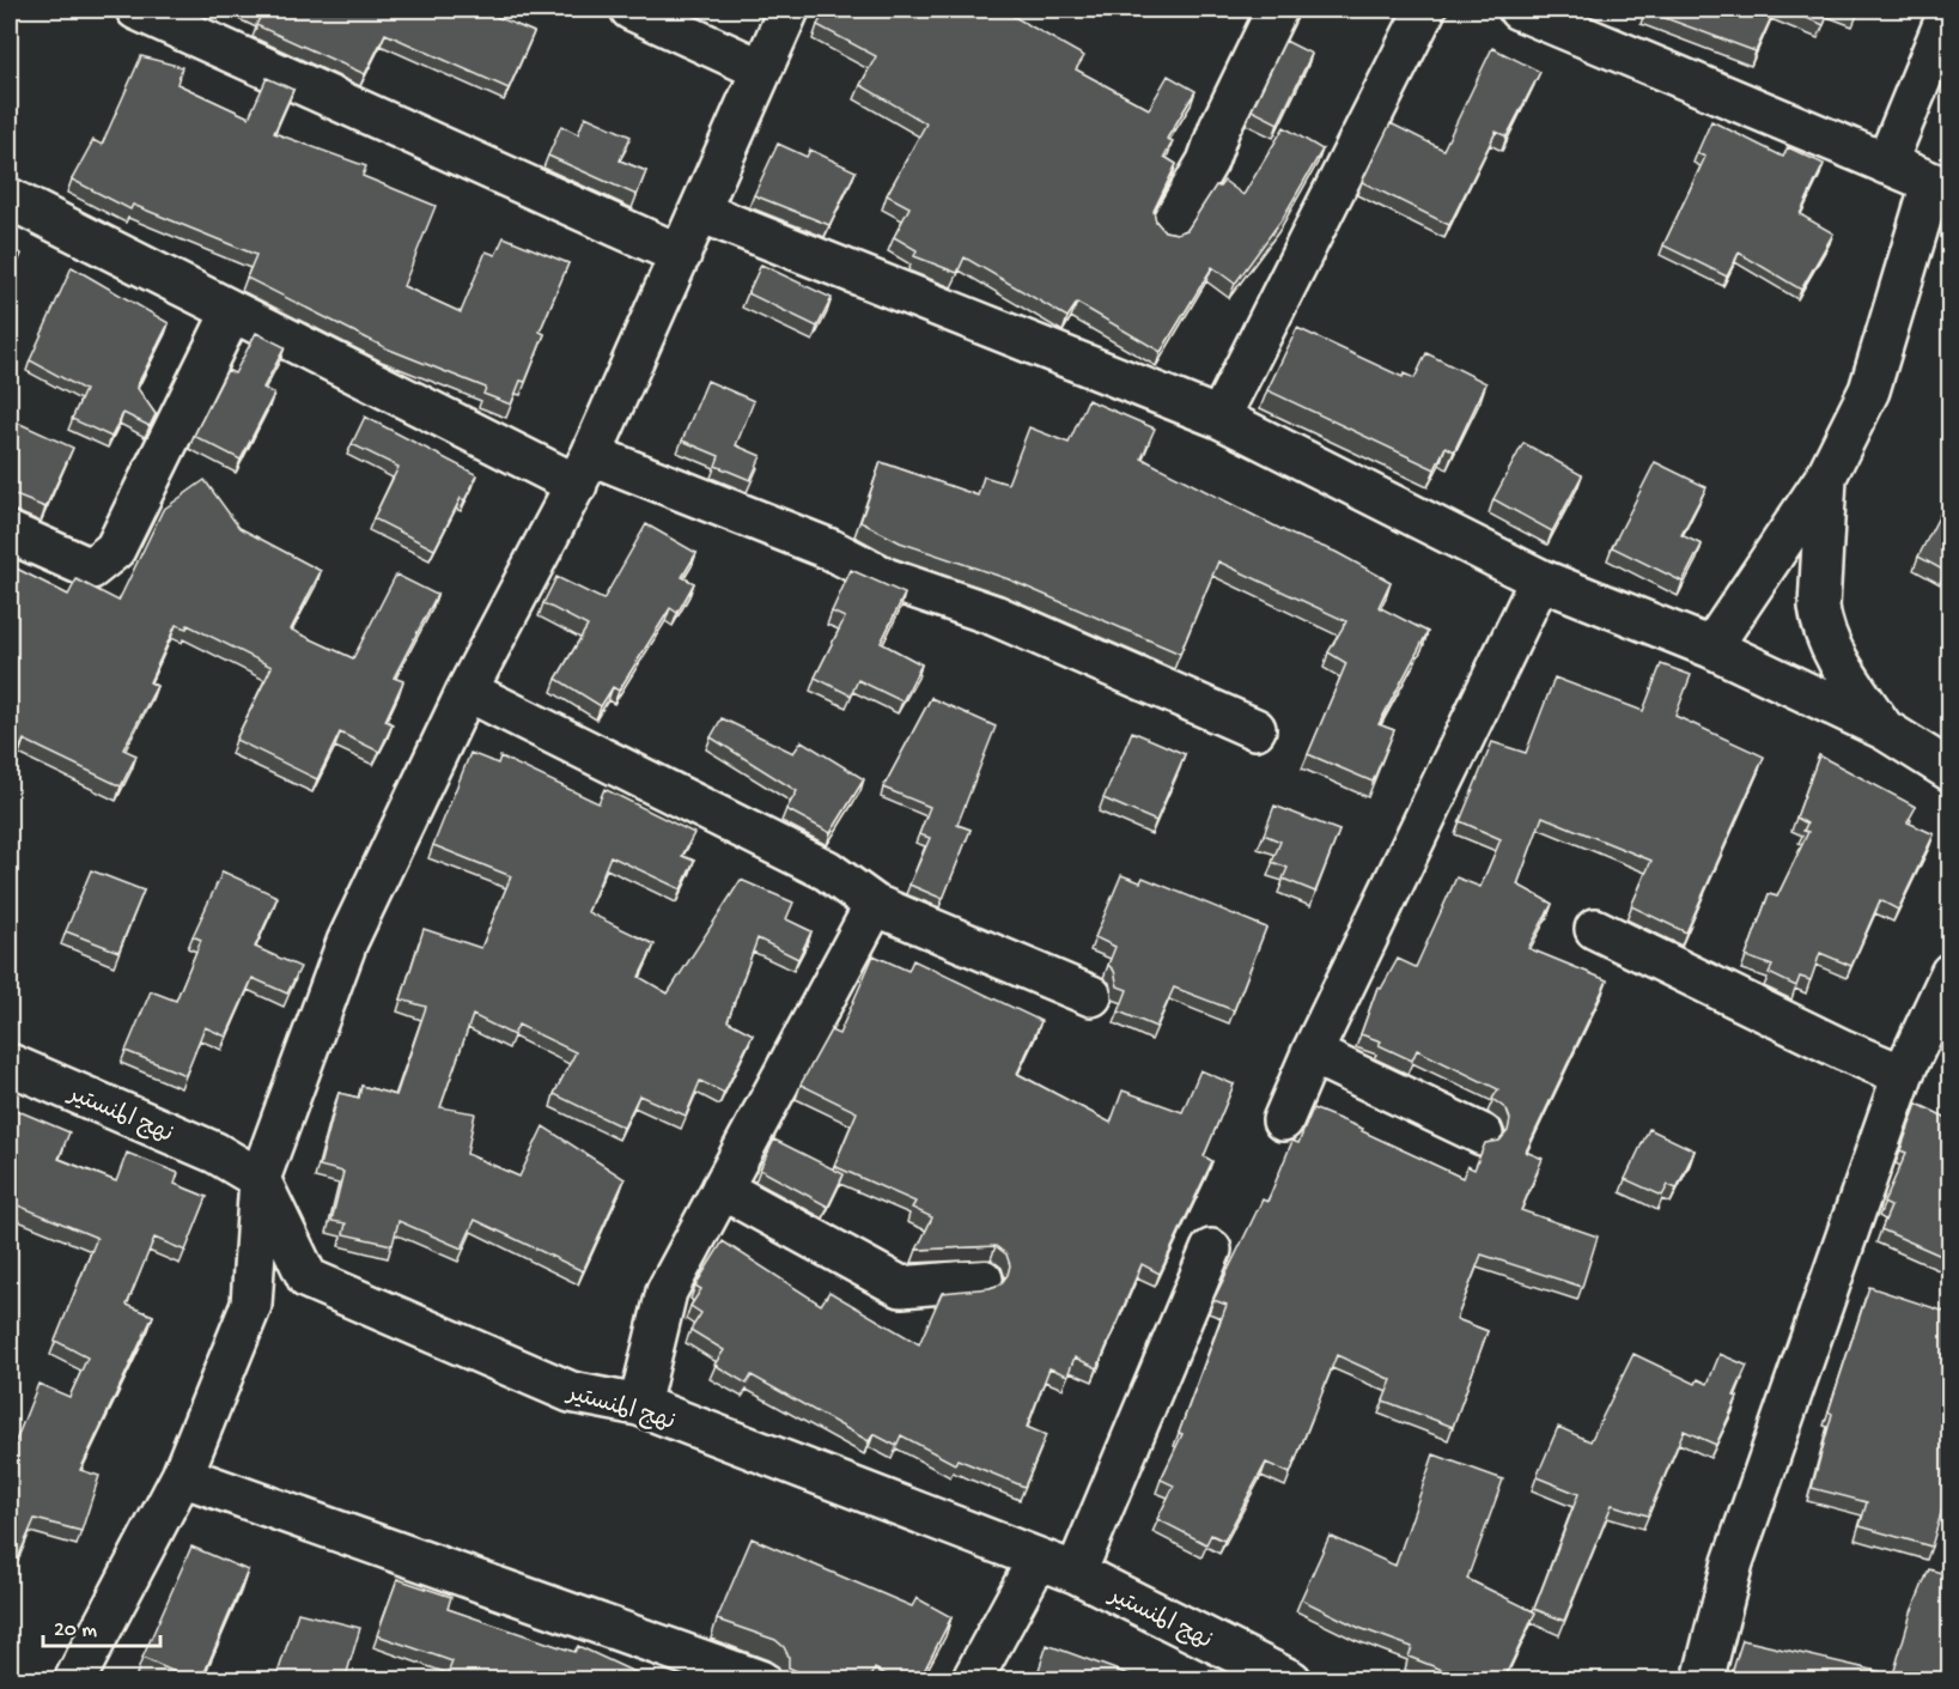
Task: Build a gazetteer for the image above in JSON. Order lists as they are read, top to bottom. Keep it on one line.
{"streets":{"street":["نهج المنستير"]},"scale_bar":"20 m"}
